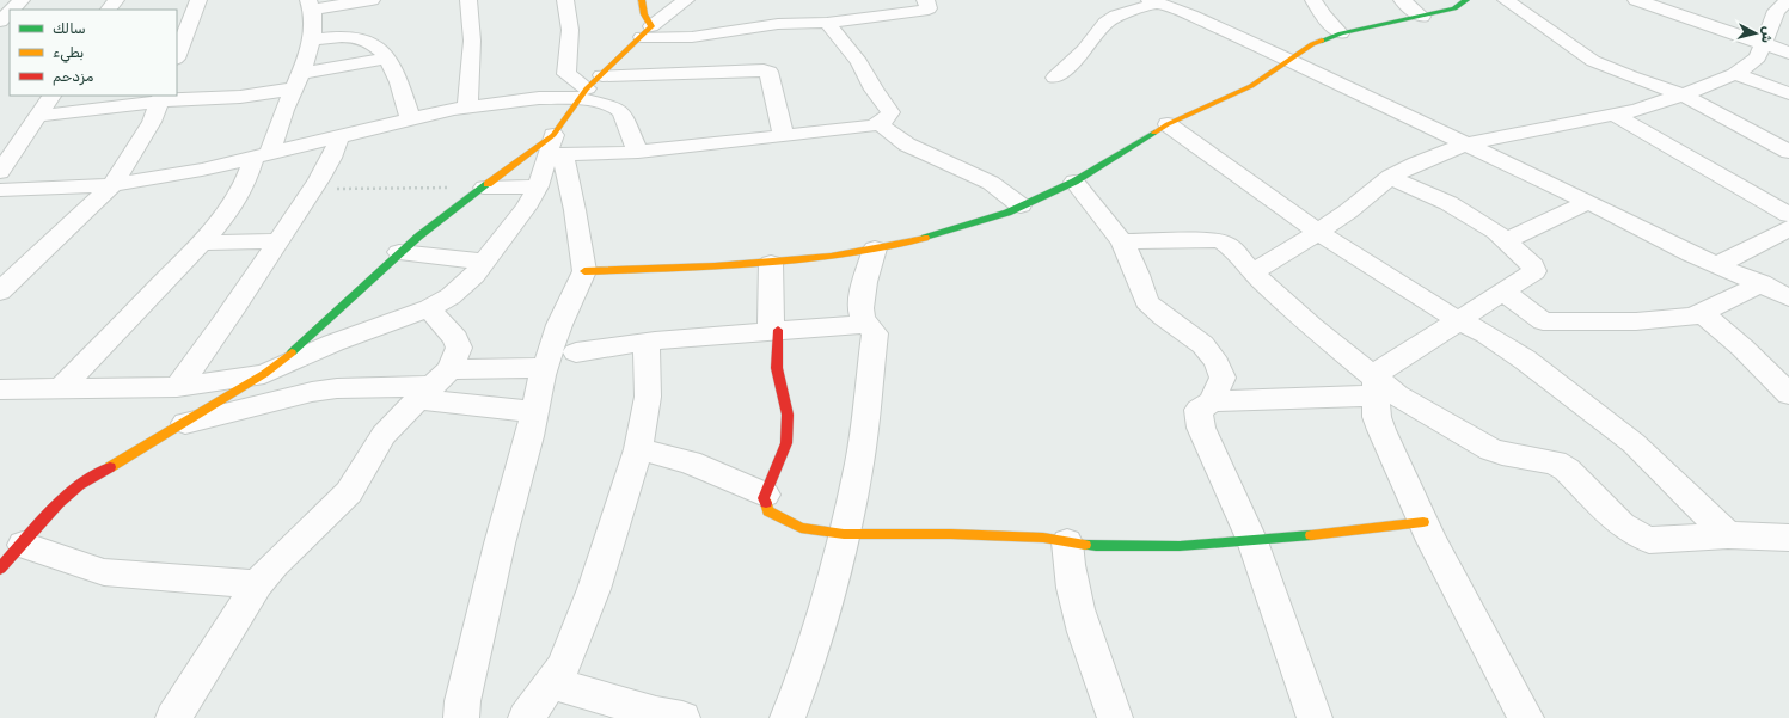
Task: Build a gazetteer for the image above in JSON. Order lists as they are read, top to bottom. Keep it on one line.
{"legend":["سالك","بطيء","مزدحم"],"north":"right"}
